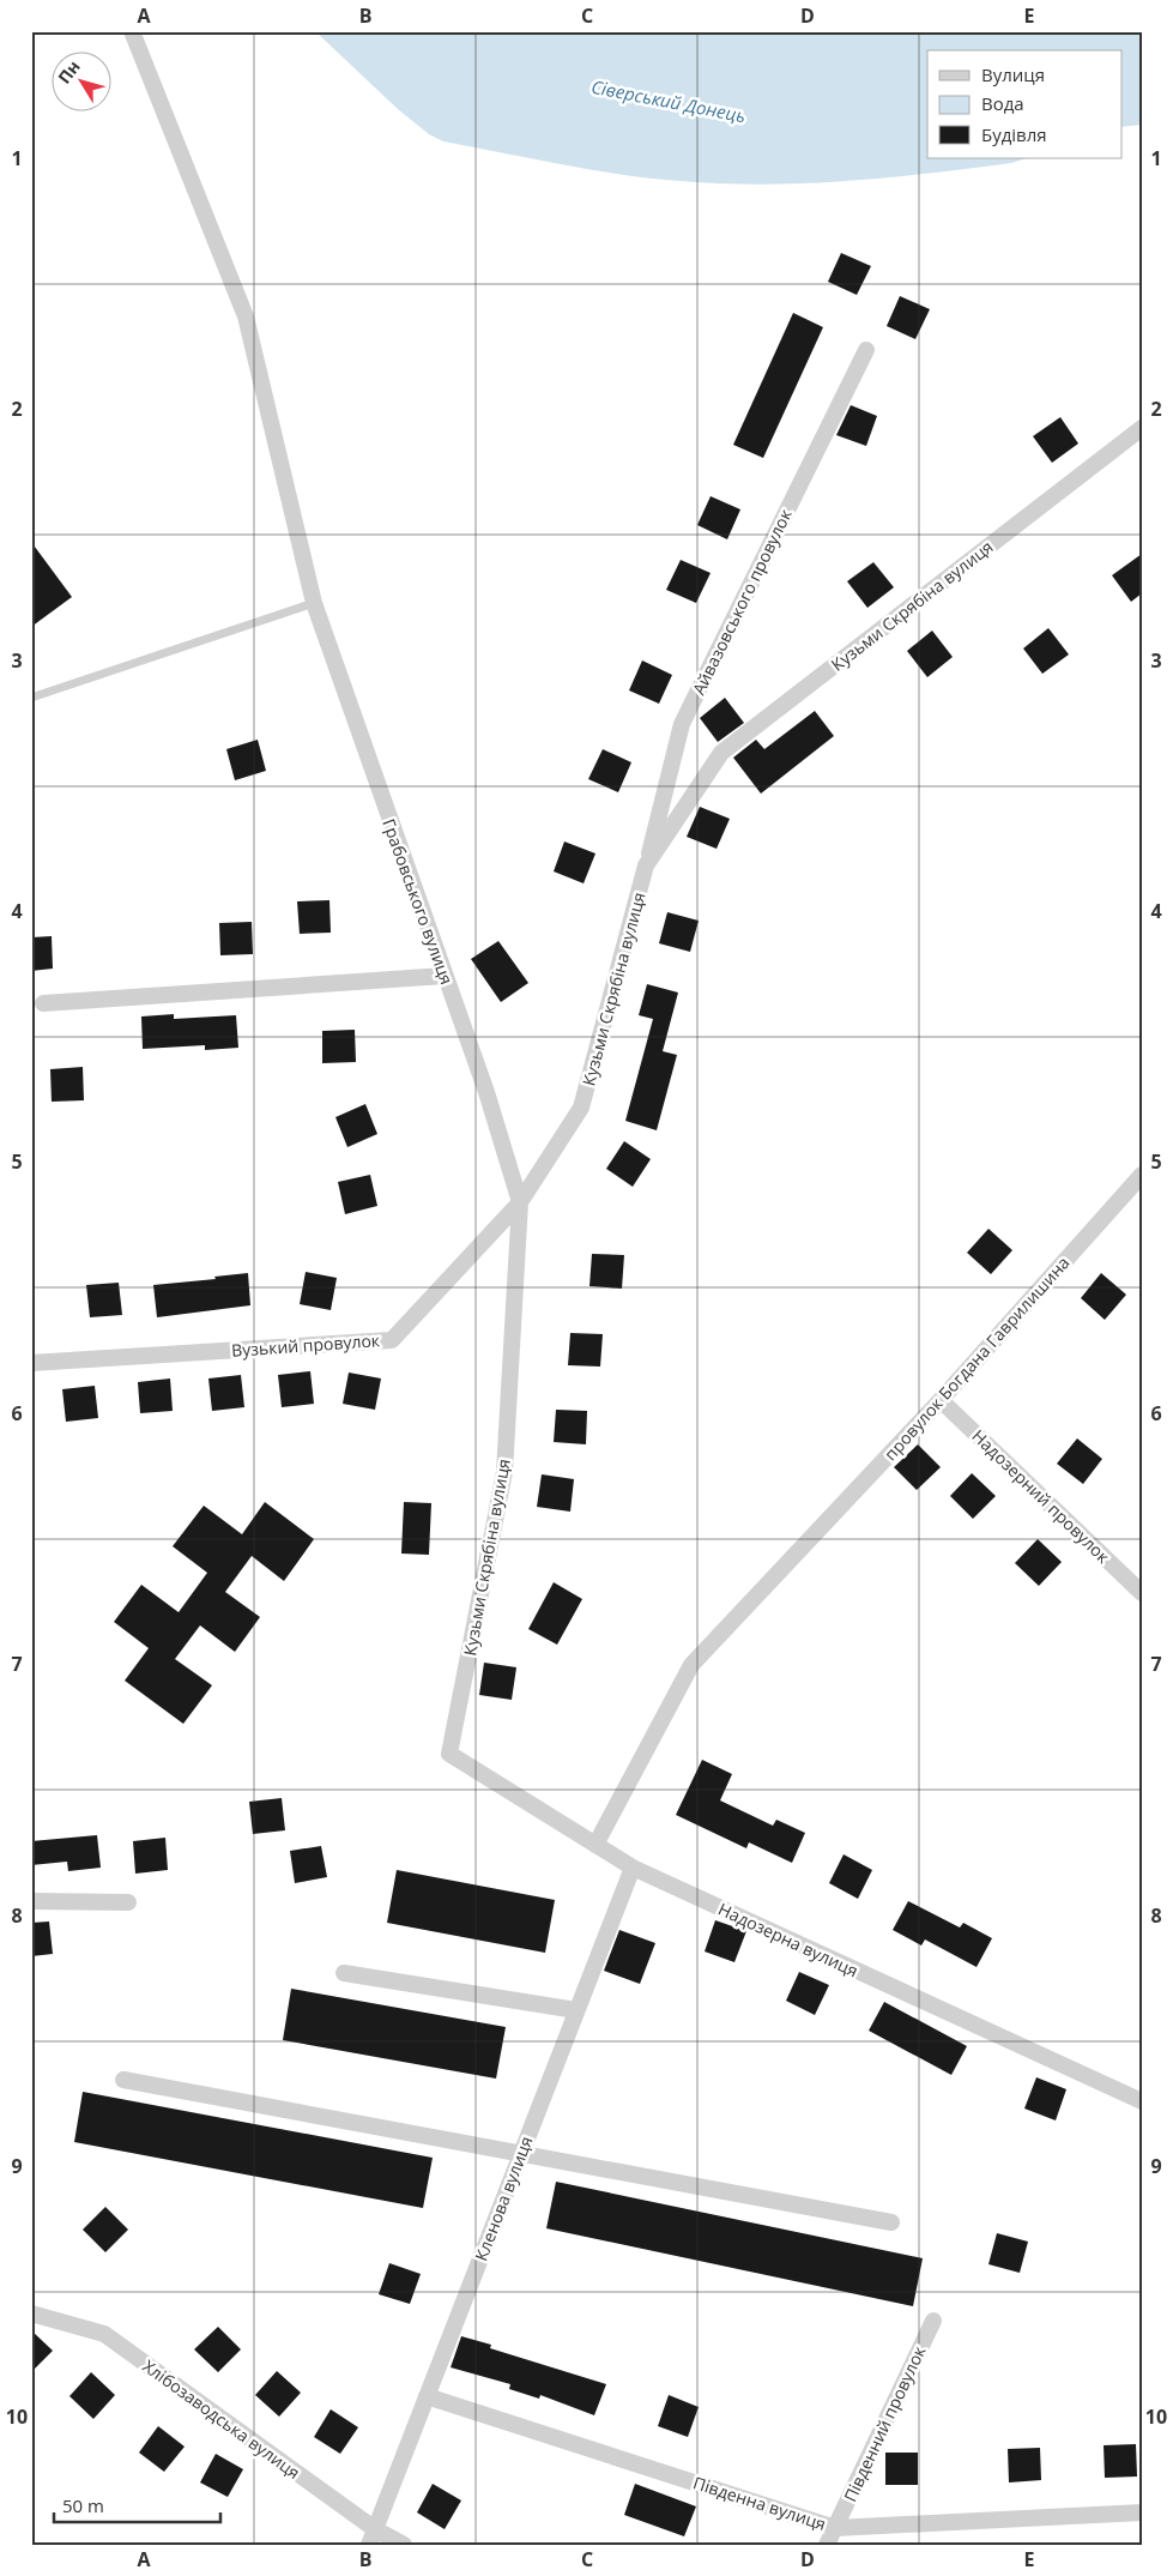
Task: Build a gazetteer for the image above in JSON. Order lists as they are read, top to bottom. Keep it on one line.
{"streets":{"street":["Айвазовського провулок","Кузьми Скрябіна вулиця","Грабовського вулиця","Вузький провулок","провулок Богдана Гаврилишина","Надозерний провулок","Надозерна вулиця","Кленова вулиця","Хлібозаводська вулиця","Південний провулок","Південна вулиця"]},"crossings":[["Айвазовського провулок","Кузьми Скрябіна вулиця"],["Кузьми Скрябіна вулиця","Грабовського вулиця"],["Кузьми Скрябіна вулиця","Вузький провулок"],["Кузьми Скрябіна вулиця","Надозерна вулиця"],["Грабовського вулиця","Вузький провулок"],["провулок Богдана Гаврилишина","Надозерний провулок"],["провулок Богдана Гаврилишина","Надозерна вулиця"],["Надозерна вулиця","Кленова вулиця"],["Кленова вулиця","Хлібозаводська вулиця"],["Кленова вулиця","Південна вулиця"],["Південний провулок","Південна вулиця"]],"water":["Сіверський Донець"],"legend":["Вулиця","Вода","Будівля"],"scale_bar":"50 m","north":"top left","grid":{"columns":["A","B","C","D","E"],"rows":["1","2","3","4","5","6","7","8","9","10"]}}
